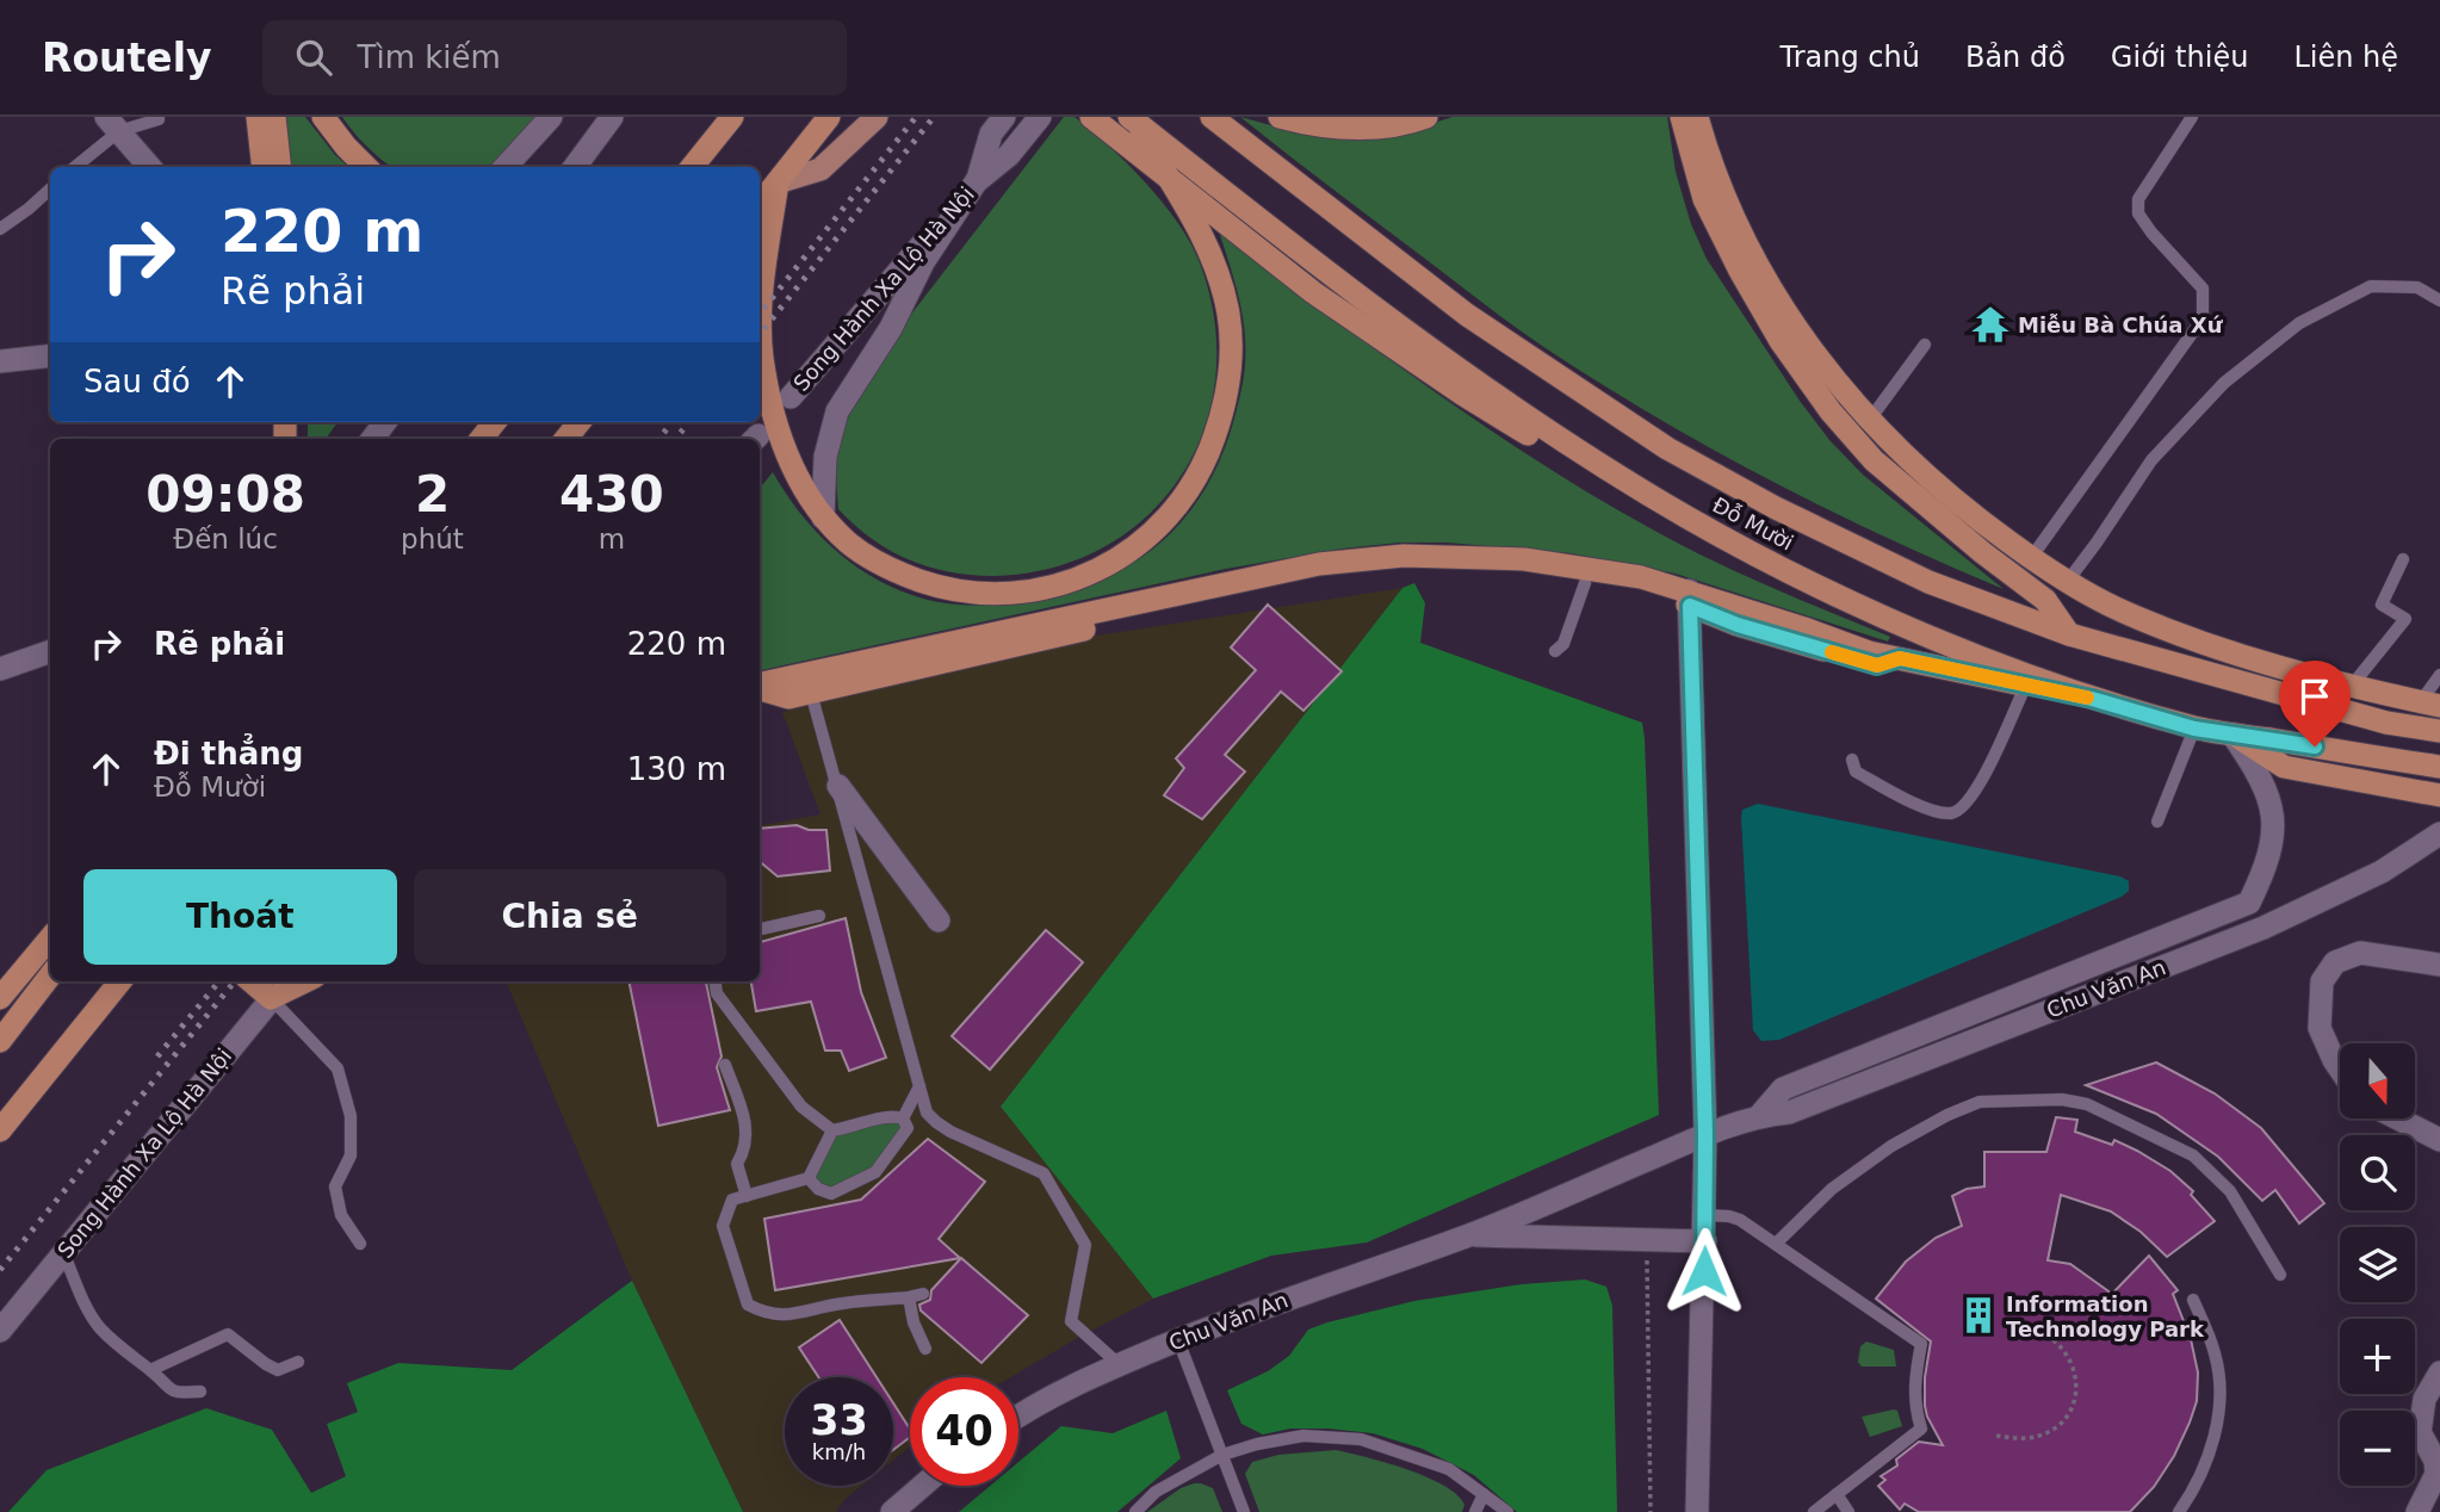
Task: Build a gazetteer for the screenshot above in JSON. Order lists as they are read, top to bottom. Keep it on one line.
{"streets":{"highway":["Đỗ Mười"],"street":["Song Hành Xa Lộ Hà Nội","Chu Văn An"]},"places":{"temple":["Miễu Bà Chúa Xứ"],"building":["Information Technology Park"]},"north":"bottom","page":{"header":"Routely","search":"Tìm kiếm","nav":["Trang chủ","Bản đồ","Giới thiệu","Liên hệ"],"turn":["220 m","Rẽ phải"],"then":"Sau đó","eta":["09:08","Đến lúc","2","phút","430","m"],"list":[{"name":"Rẽ phải","value":"220 m"},{"name":"Đi thẳng","note":"Đỗ Mười","value":"130 m"}],"buttons":["Thoát","Chia sẻ"],"map_buttons":["+","−"],"speed":"33 km/h","limit":"40"}}
